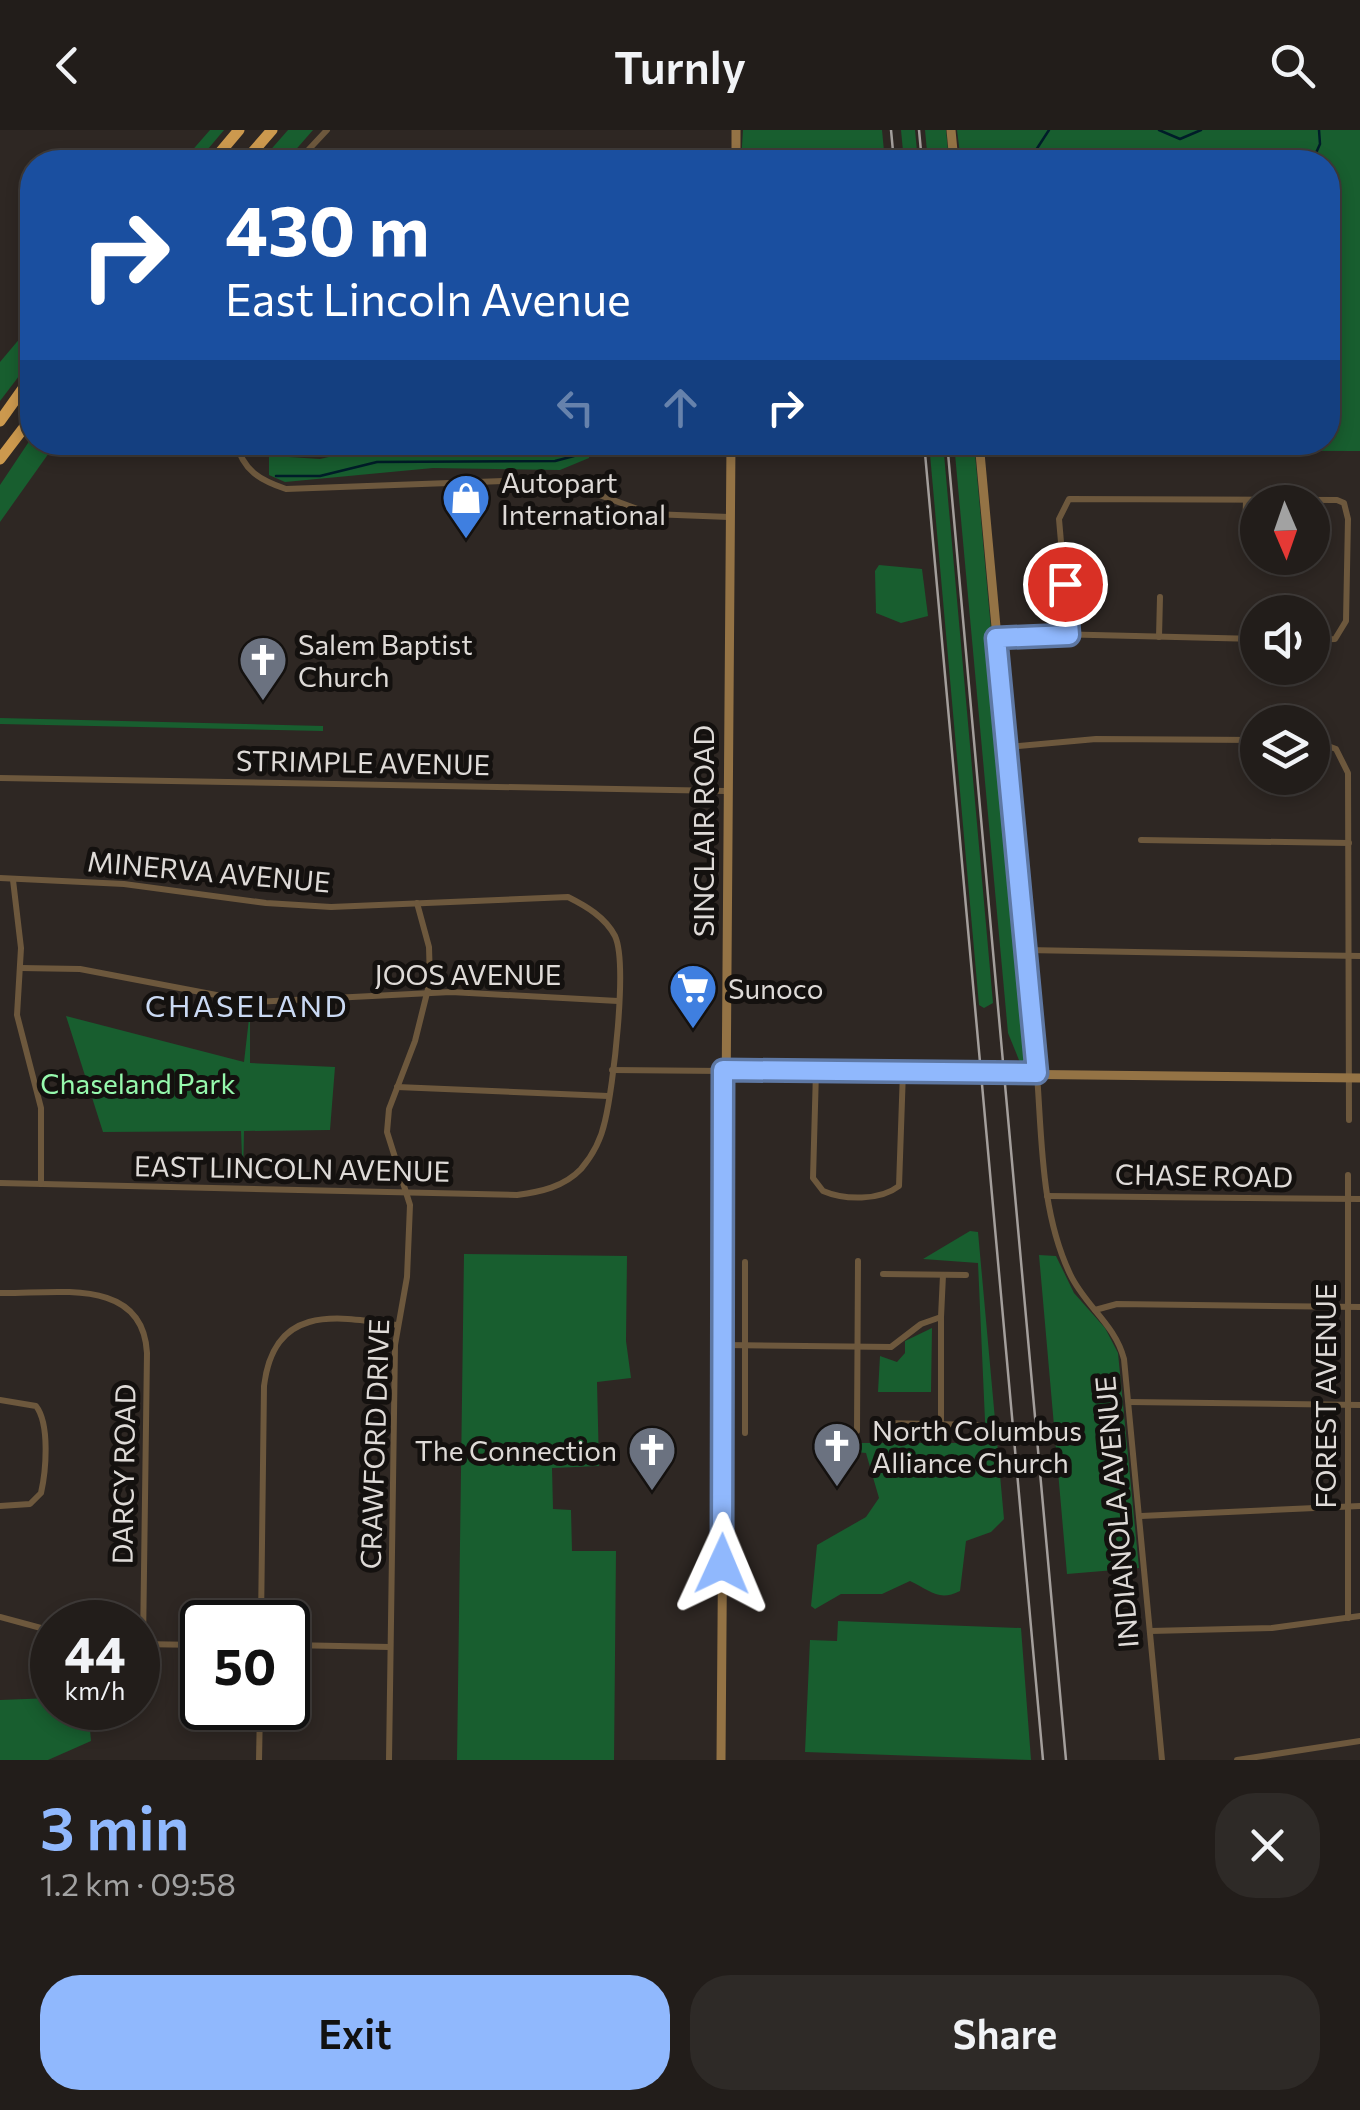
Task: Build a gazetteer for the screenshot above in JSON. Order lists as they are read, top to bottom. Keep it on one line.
{"streets":{"main road":["SINCLAIR ROAD","INDIANOLA AVENUE"],"street":["STRIMPLE AVENUE","MINERVA AVENUE","JOOS AVENUE","EAST LINCOLN AVENUE","CHASE ROAD","FOREST AVENUE","CRAWFORD DRIVE","DARCY ROAD"]},"crossings":[["STRIMPLE AVENUE","SINCLAIR ROAD"],["MINERVA AVENUE","JOOS AVENUE"],["MINERVA AVENUE","CRAWFORD DRIVE"],["JOOS AVENUE","CRAWFORD DRIVE"],["EAST LINCOLN AVENUE","CRAWFORD DRIVE"],["CHASE ROAD","FOREST AVENUE"],["CHASE ROAD","INDIANOLA AVENUE"]],"districts":["CHASELAND"],"parks":["Chaseland Park"],"places":{"shop":["Autopart International"],"church":["Salem Baptist Church","North Columbus Alliance Church","The Connection"],"supermarket":["Sunoco"]},"north":"bottom","page":{"header":"Turnly","turn":["430 m","East Lincoln Avenue"],"speed":"44 km/h","limit":"50","heading":["3 min","1.2 km · 09:58"],"buttons":["Exit","Share"]}}
